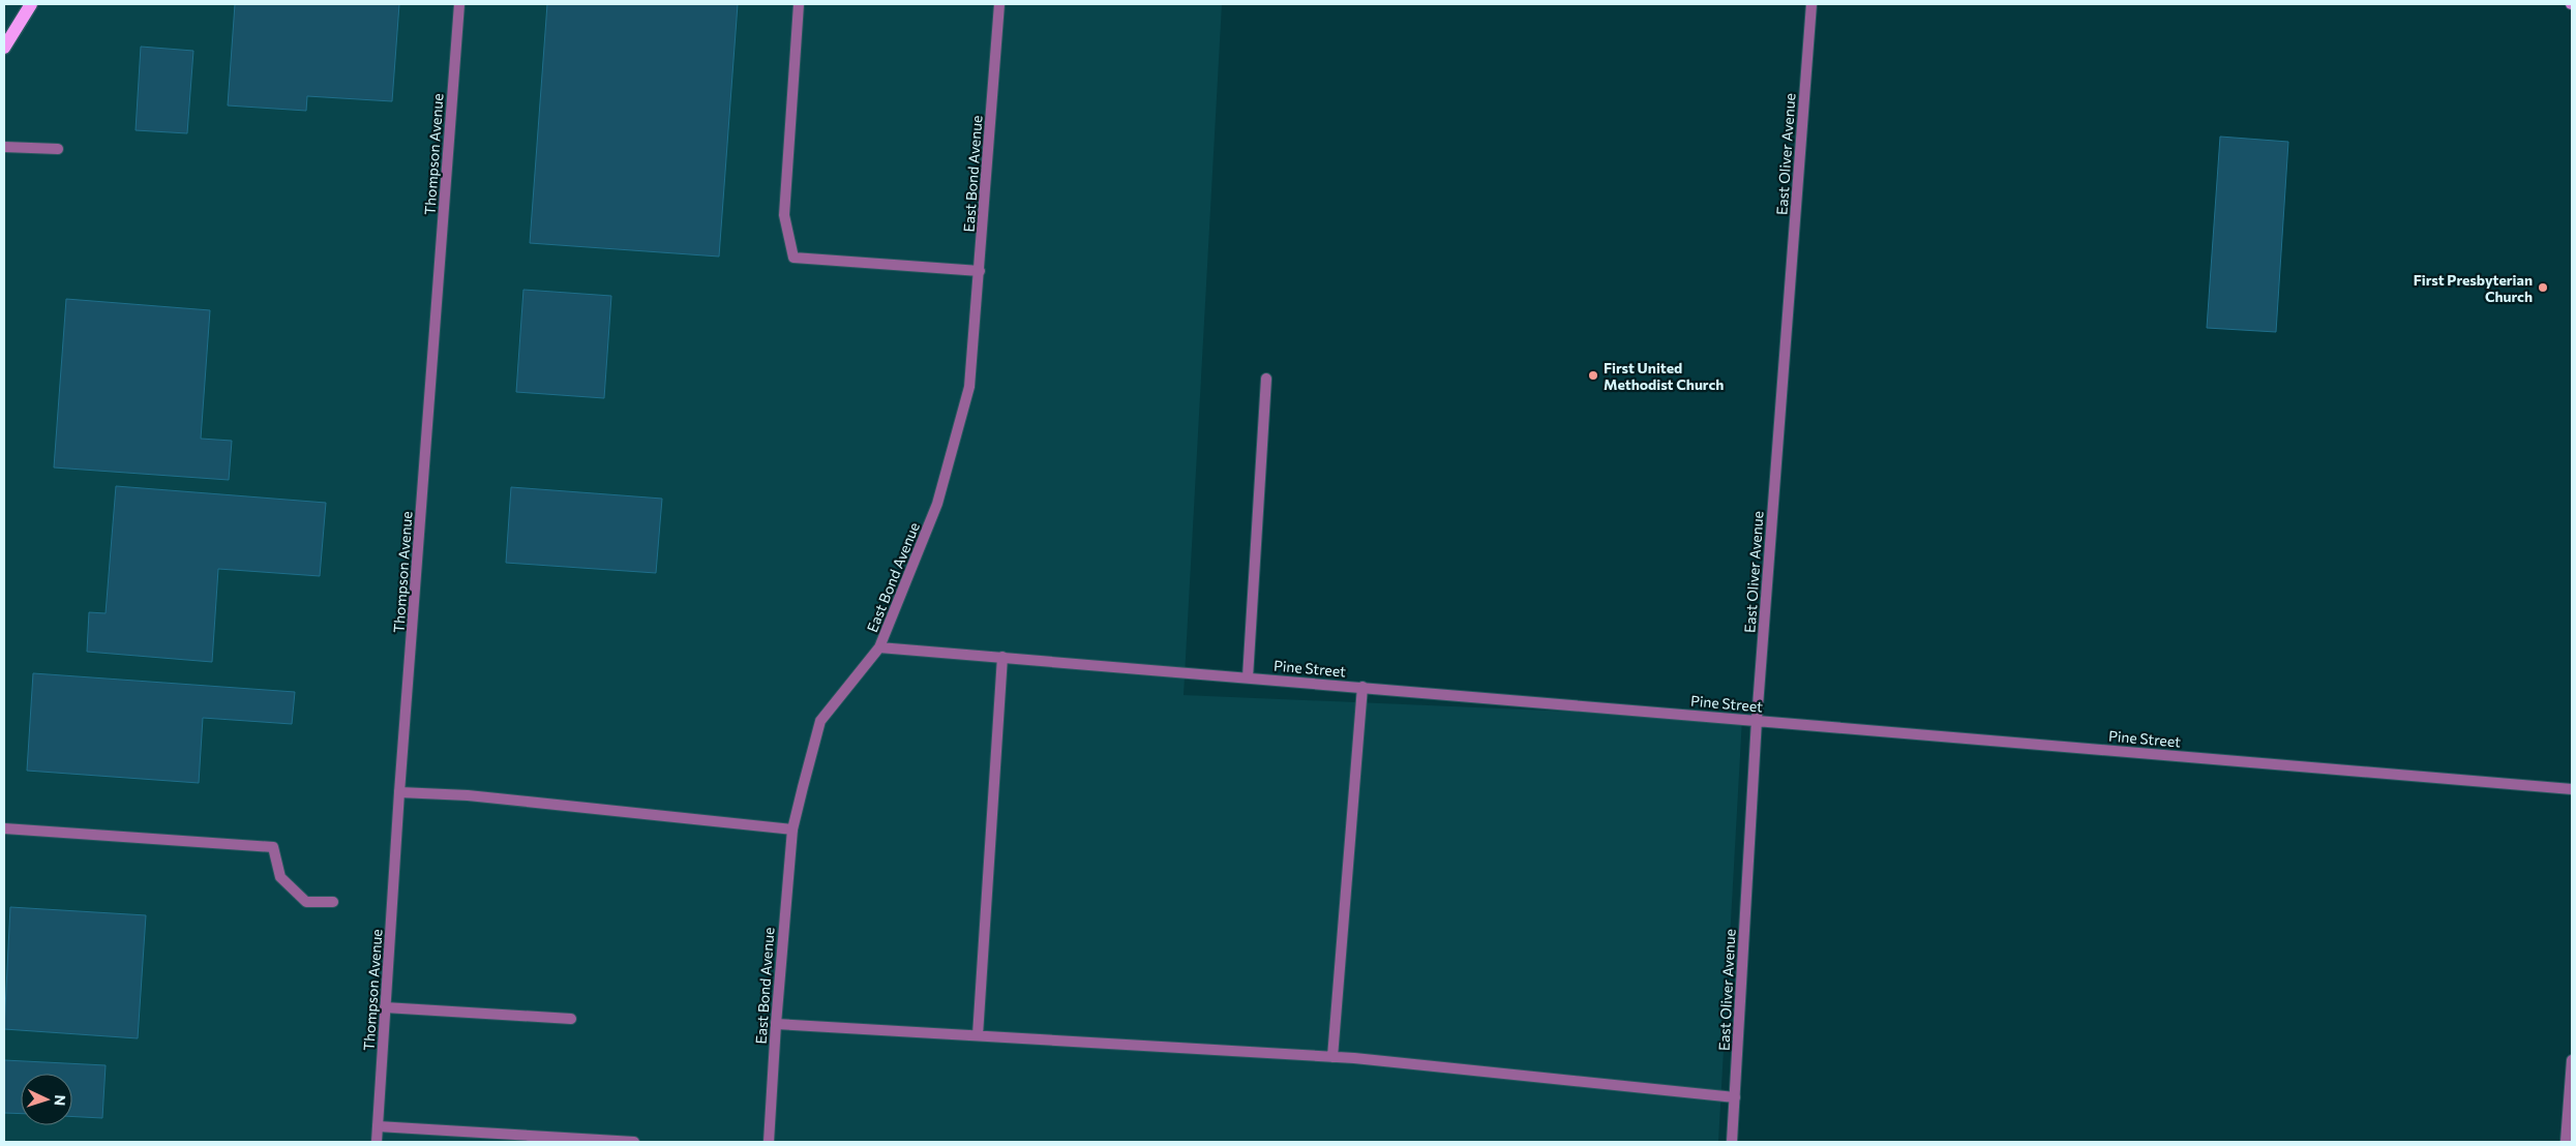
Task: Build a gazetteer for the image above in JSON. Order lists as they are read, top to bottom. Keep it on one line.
{"streets":{"street":["Thompson Avenue","East Oliver Avenue","East Bond Avenue","Pine Street"]},"crossings":[["East Oliver Avenue","Pine Street"],["East Bond Avenue","Pine Street"]],"places":["First Presbyterian Church","First United Methodist Church"],"north":"right"}
